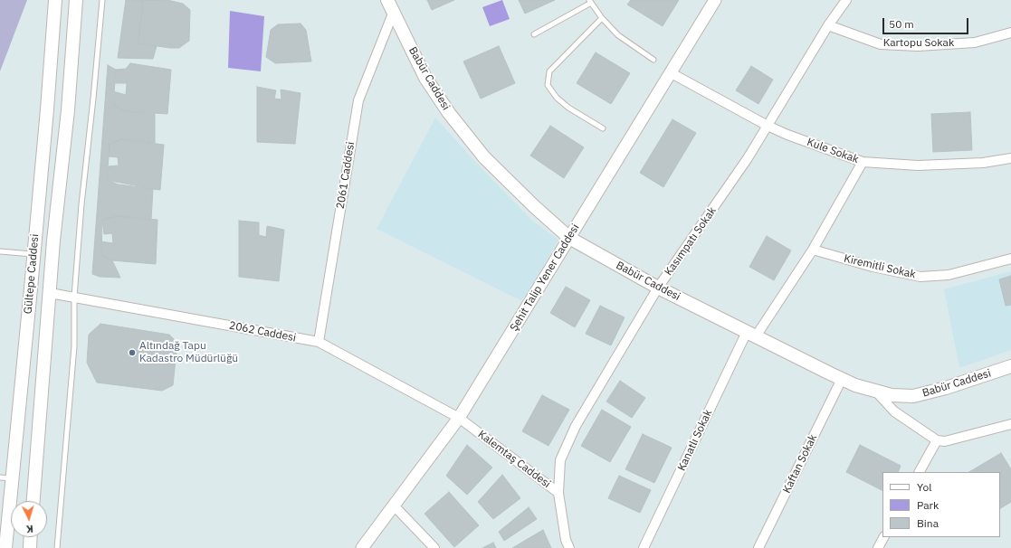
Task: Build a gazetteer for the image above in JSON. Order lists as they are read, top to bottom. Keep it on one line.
{"streets":{"main road":["Babür Caddesi","Gültepe Caddesi"],"street":["Kartopu Sokak","Kule Sokak","2061 Caddesi","Kasımpatı Sokak","Kiremitli Sokak","Şehit Talip Yener Caddesi","2062 Caddesi","Kanatlı Sokak","Kalemtaş Caddesi","Kaftan Sokak"]},"crossings":[["Kartopu Sokak","Kasımpatı Sokak"],["Babür Caddesi","2061 Caddesi"],["Babür Caddesi","Kasımpatı Sokak"],["Babür Caddesi","Şehit Talip Yener Caddesi"],["Babür Caddesi","Kanatlı Sokak"],["Babür Caddesi","Kaftan Sokak"],["Kule Sokak","Kasımpatı Sokak"],["Kule Sokak","Şehit Talip Yener Caddesi"],["Kule Sokak","Kanatlı Sokak"],["2061 Caddesi","2062 Caddesi"],["Kasımpatı Sokak","Kalemtaş Caddesi"],["Kiremitli Sokak","Kanatlı Sokak"],["Gültepe Caddesi","2062 Caddesi"],["Şehit Talip Yener Caddesi","2062 Caddesi"],["Şehit Talip Yener Caddesi","Kalemtaş Caddesi"],["2062 Caddesi","Kalemtaş Caddesi"]],"places":["Altındağ Tapu Kadastro Müdürlüğü"],"legend":["Yol","Park","Bina"],"scale_bar":"50 m","north":"bottom"}
